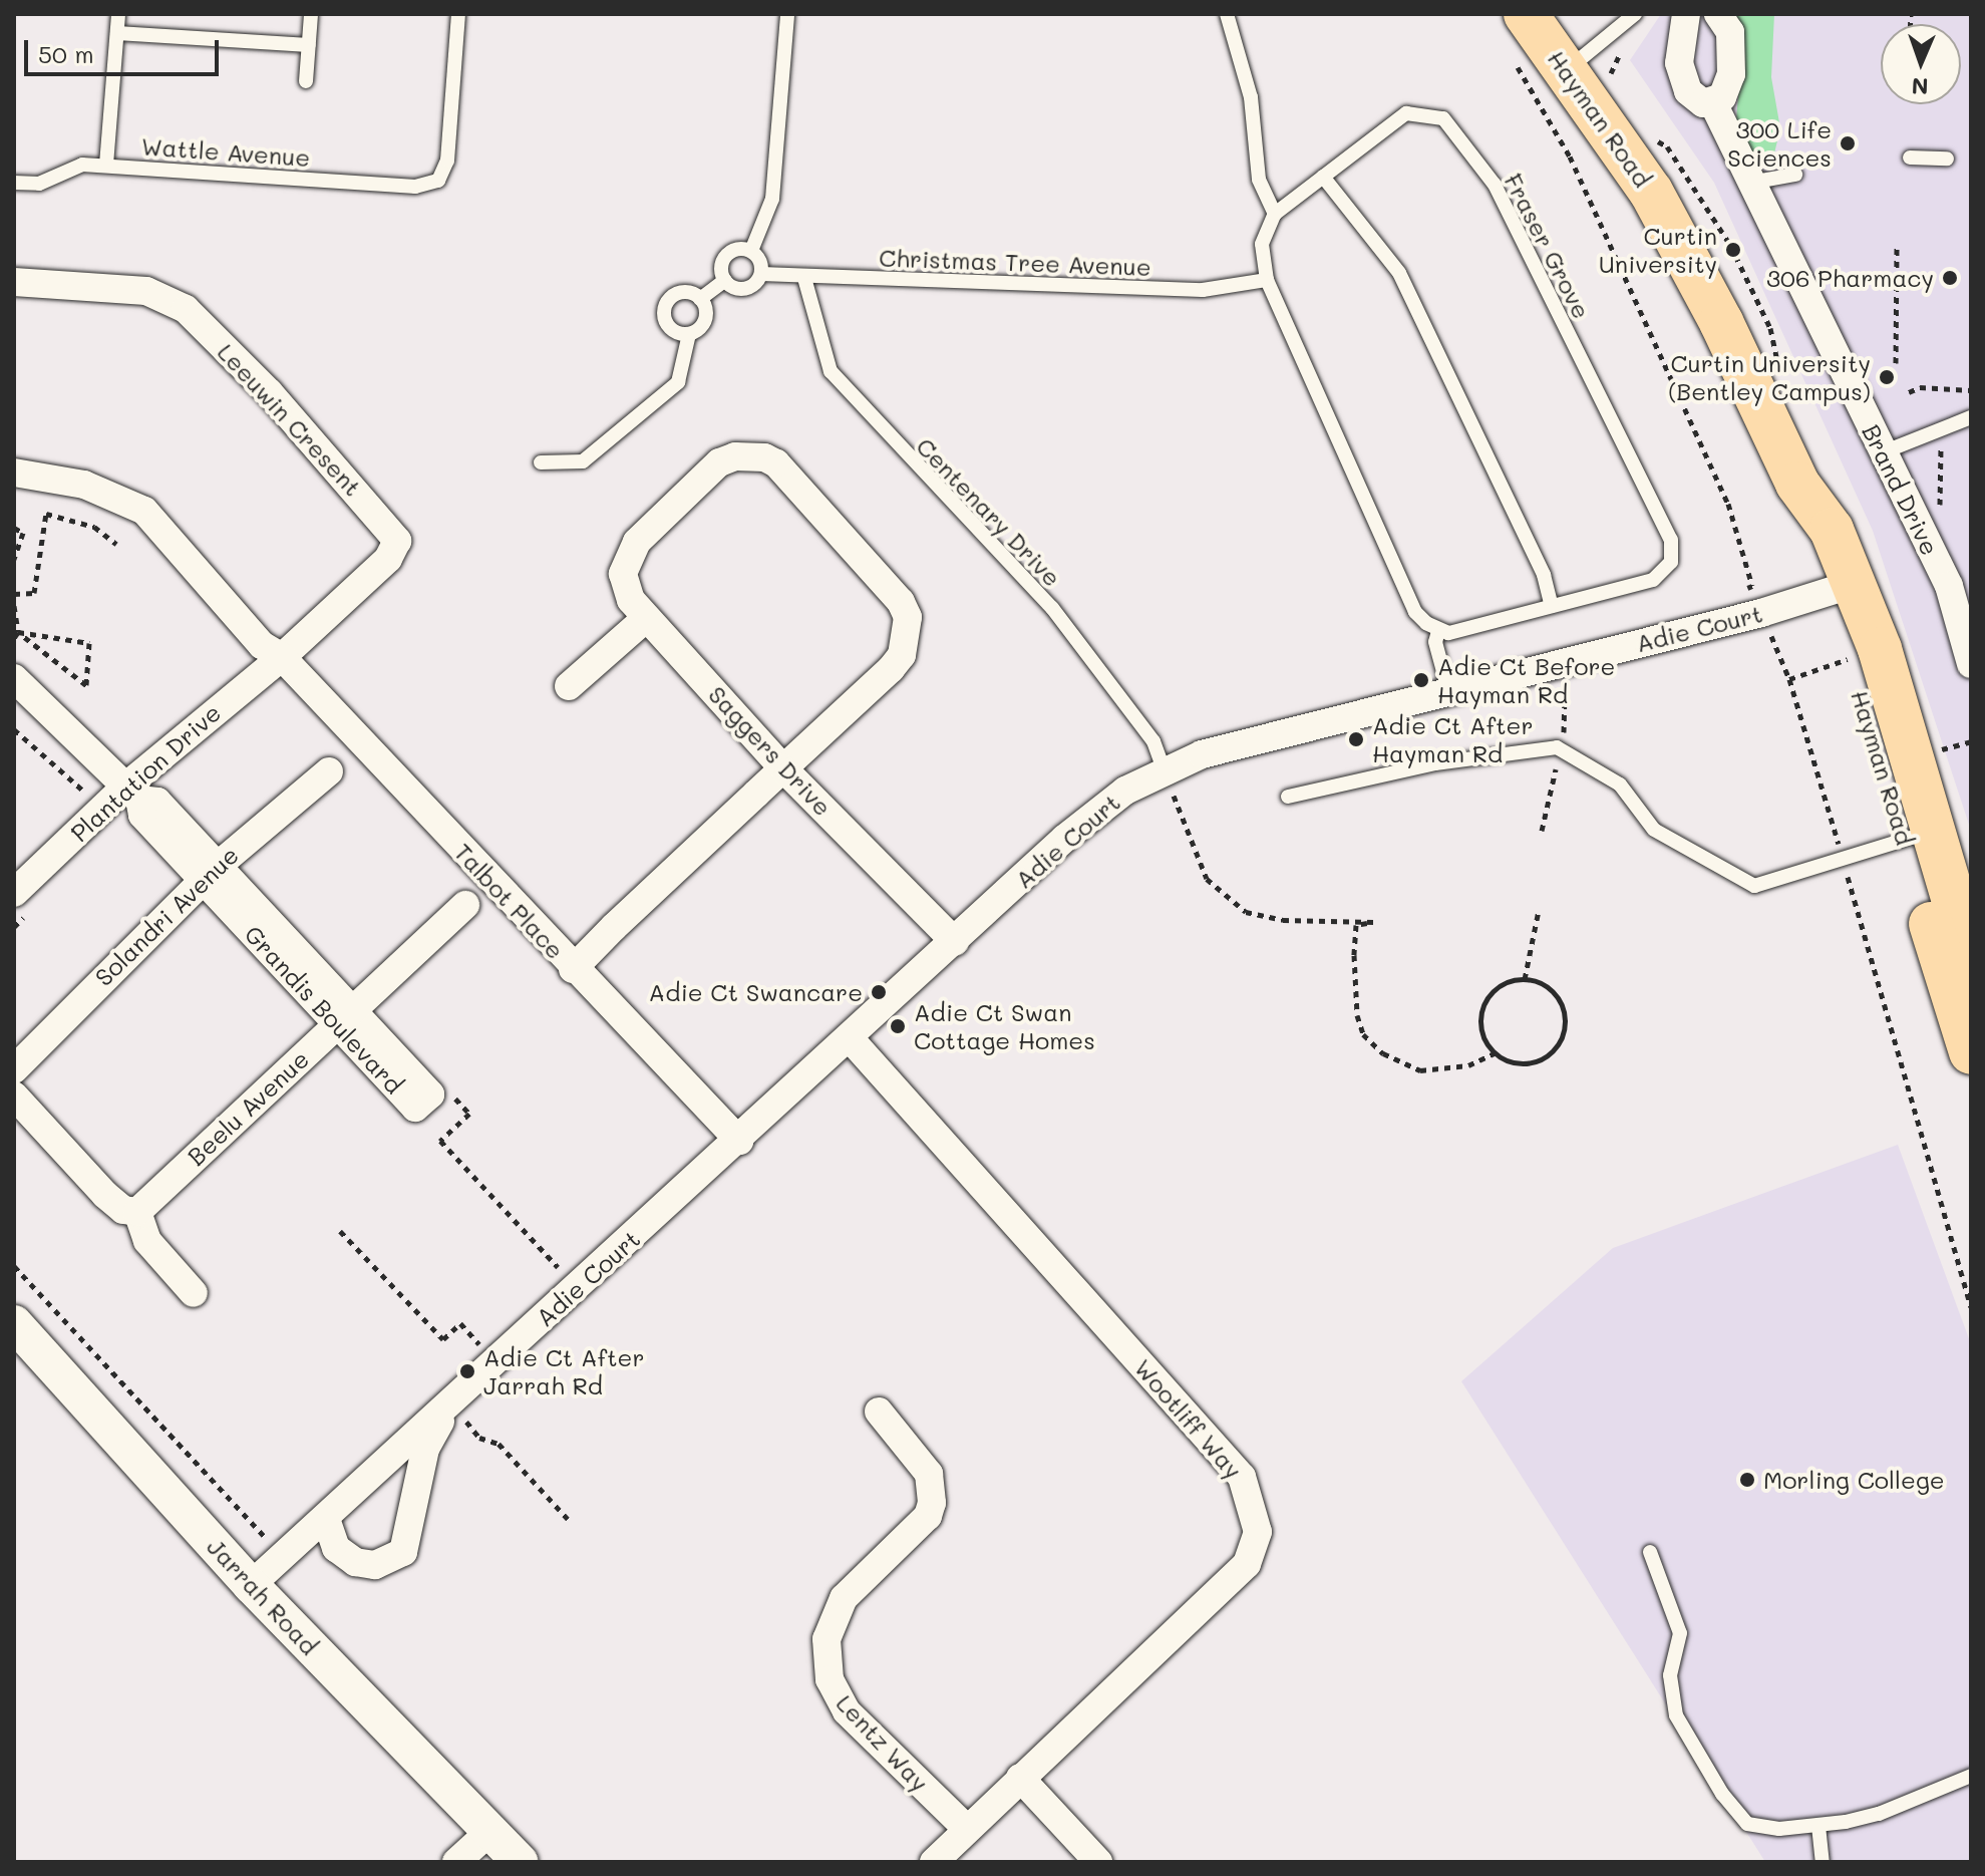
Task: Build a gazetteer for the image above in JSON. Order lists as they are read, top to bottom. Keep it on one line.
{"streets":{"main road":["Hayman Road"],"street":["Leeuwin Cresent","Brand Drive","Adie Court","Saggers Drive","Plantation Drive","Talbot Place","Solandri Avenue","Grandis Boulevard","Beelu Avenue","Wootliff Way","Jarrah Road","Lentz Way"],"lane":["Wattle Avenue","Fraser Grove","Christmas Tree Avenue","Centenary Drive"]},"crossings":[["Hayman Road","Adie Court"],["Christmas Tree Avenue","Centenary Drive"],["Leeuwin Cresent","Plantation Drive"],["Leeuwin Cresent","Talbot Place"],["Centenary Drive","Adie Court"],["Adie Court","Saggers Drive"],["Adie Court","Talbot Place"],["Adie Court","Wootliff Way"],["Adie Court","Jarrah Road"],["Plantation Drive","Talbot Place"],["Plantation Drive","Grandis Boulevard"],["Solandri Avenue","Grandis Boulevard"],["Grandis Boulevard","Beelu Avenue"],["Wootliff Way","Lentz Way"]],"places":["300 Life Sciences","Curtin University","306 Pharmacy","Curtin University (Bentley Campus)","Adie Ct Before Hayman Rd","Adie Ct After Hayman Rd","Adie Ct Swancare","Adie Ct Swan Cottage Homes","Adie Ct After Jarrah Rd","Morling College"],"scale_bar":"50 m","north":"bottom"}
